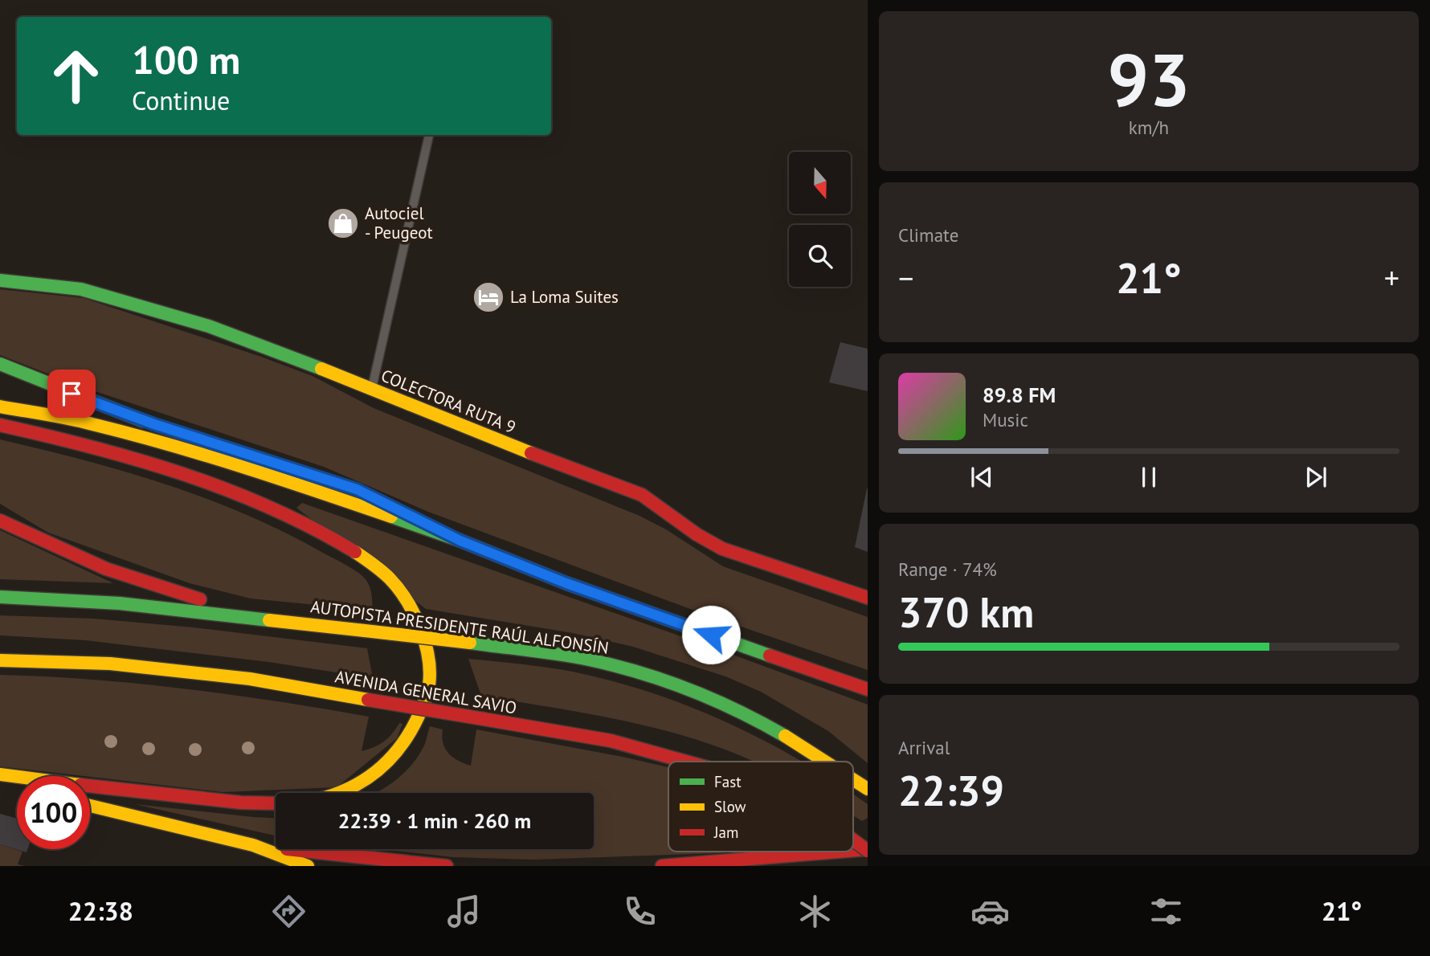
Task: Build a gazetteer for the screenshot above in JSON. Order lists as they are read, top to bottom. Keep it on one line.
{"streets":{"main road":["COLECTORA RUTA 9","AUTOPISTA PRESIDENTE RAÚL ALFONSÍN","AVENIDA GENERAL SAVIO"]},"places":{"shop":["Autociel - Peugeot"],"hotel":["La Loma Suites"]},"legend":["Fast","Slow","Jam"],"north":"bottom","page":{"tile":[["93","km/h"],"Climate",["Range · 74%","370 km"],["Arrival","22:39"]],"turn":["100 m","Continue"],"heat":["−","21°","+"],"song":["89.8 FM","Music"],"limit":"100","trip":"22:39 · 1 min · 260 m","tabs":["22:38","21°"]}}
